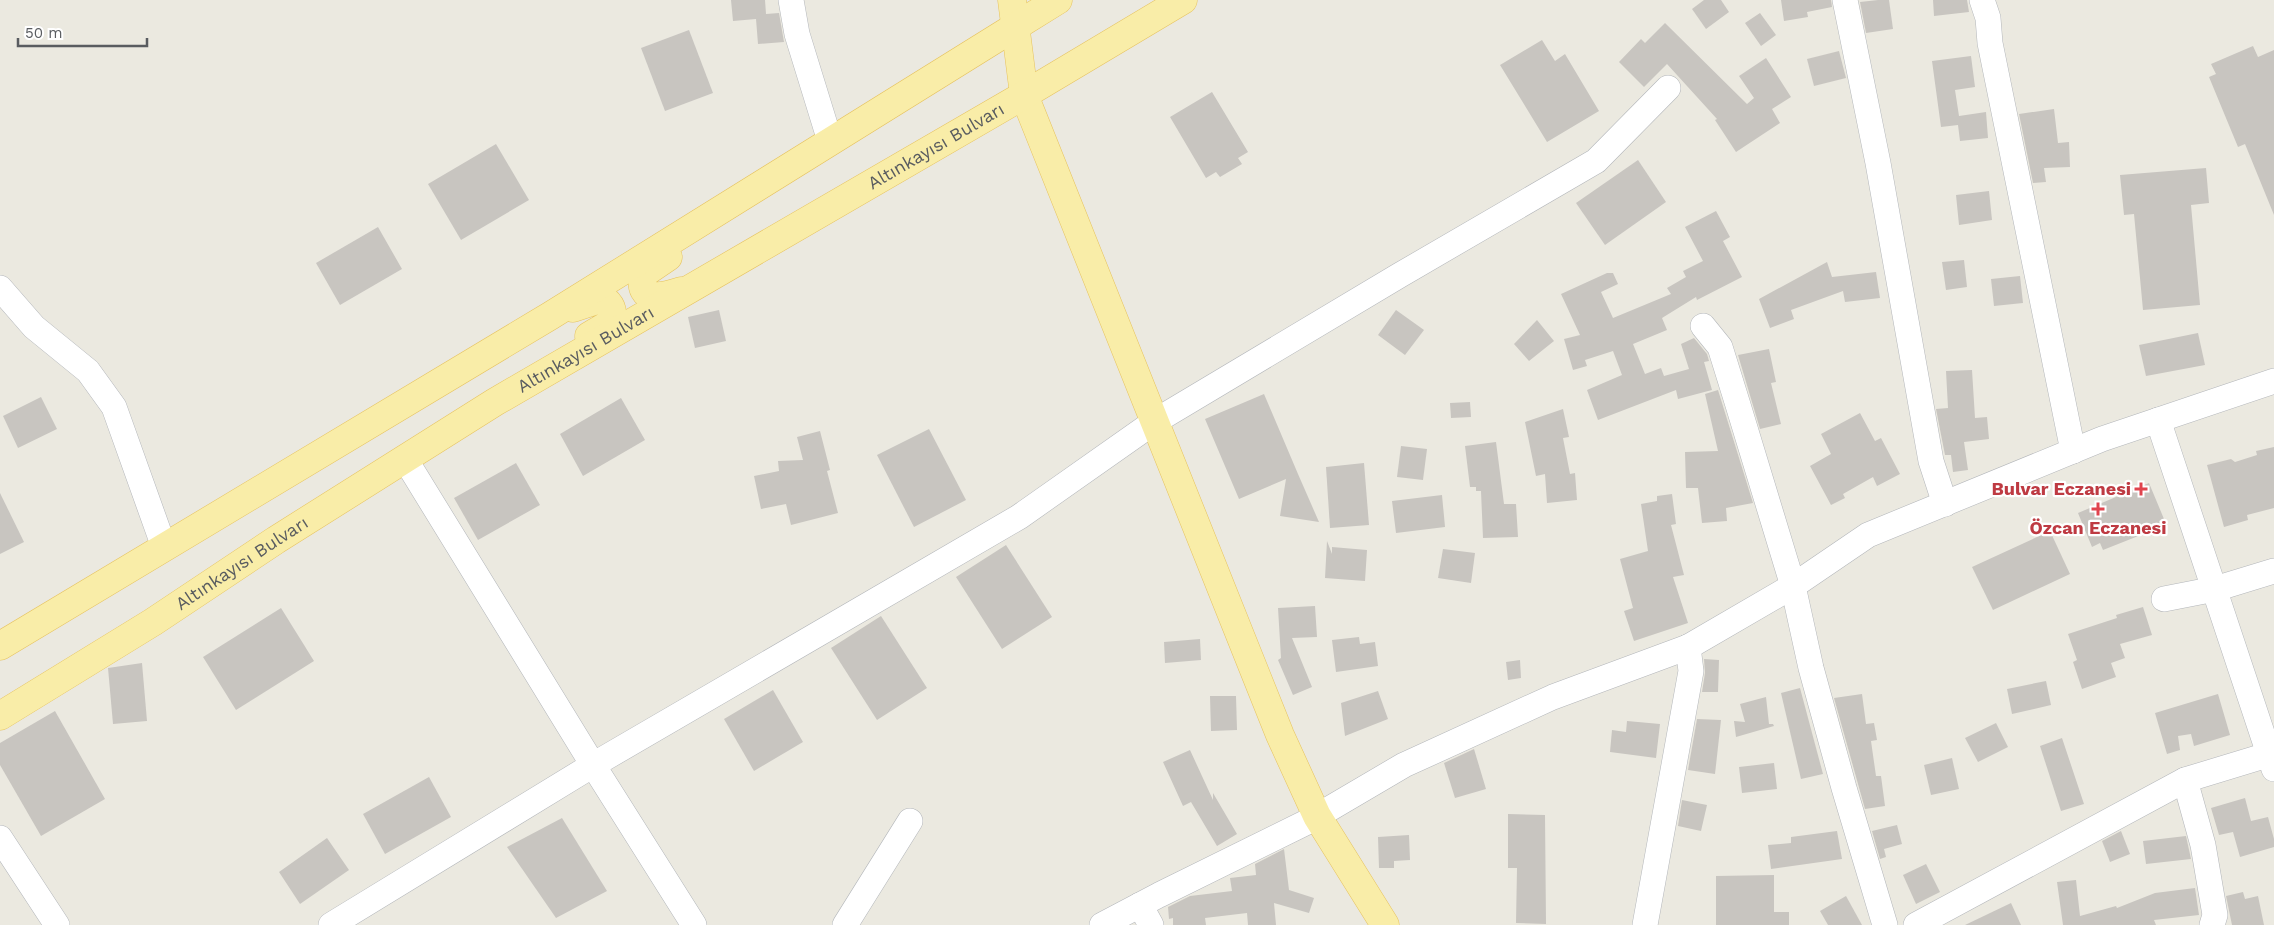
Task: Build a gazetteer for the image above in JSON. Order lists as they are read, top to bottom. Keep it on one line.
{"streets":{"main road":["Altınkayısı Bulvarı"]},"places":{"health":["Bulvar Eczanesi","Özcan Eczanesi"]},"scale_bar":"50 m"}
